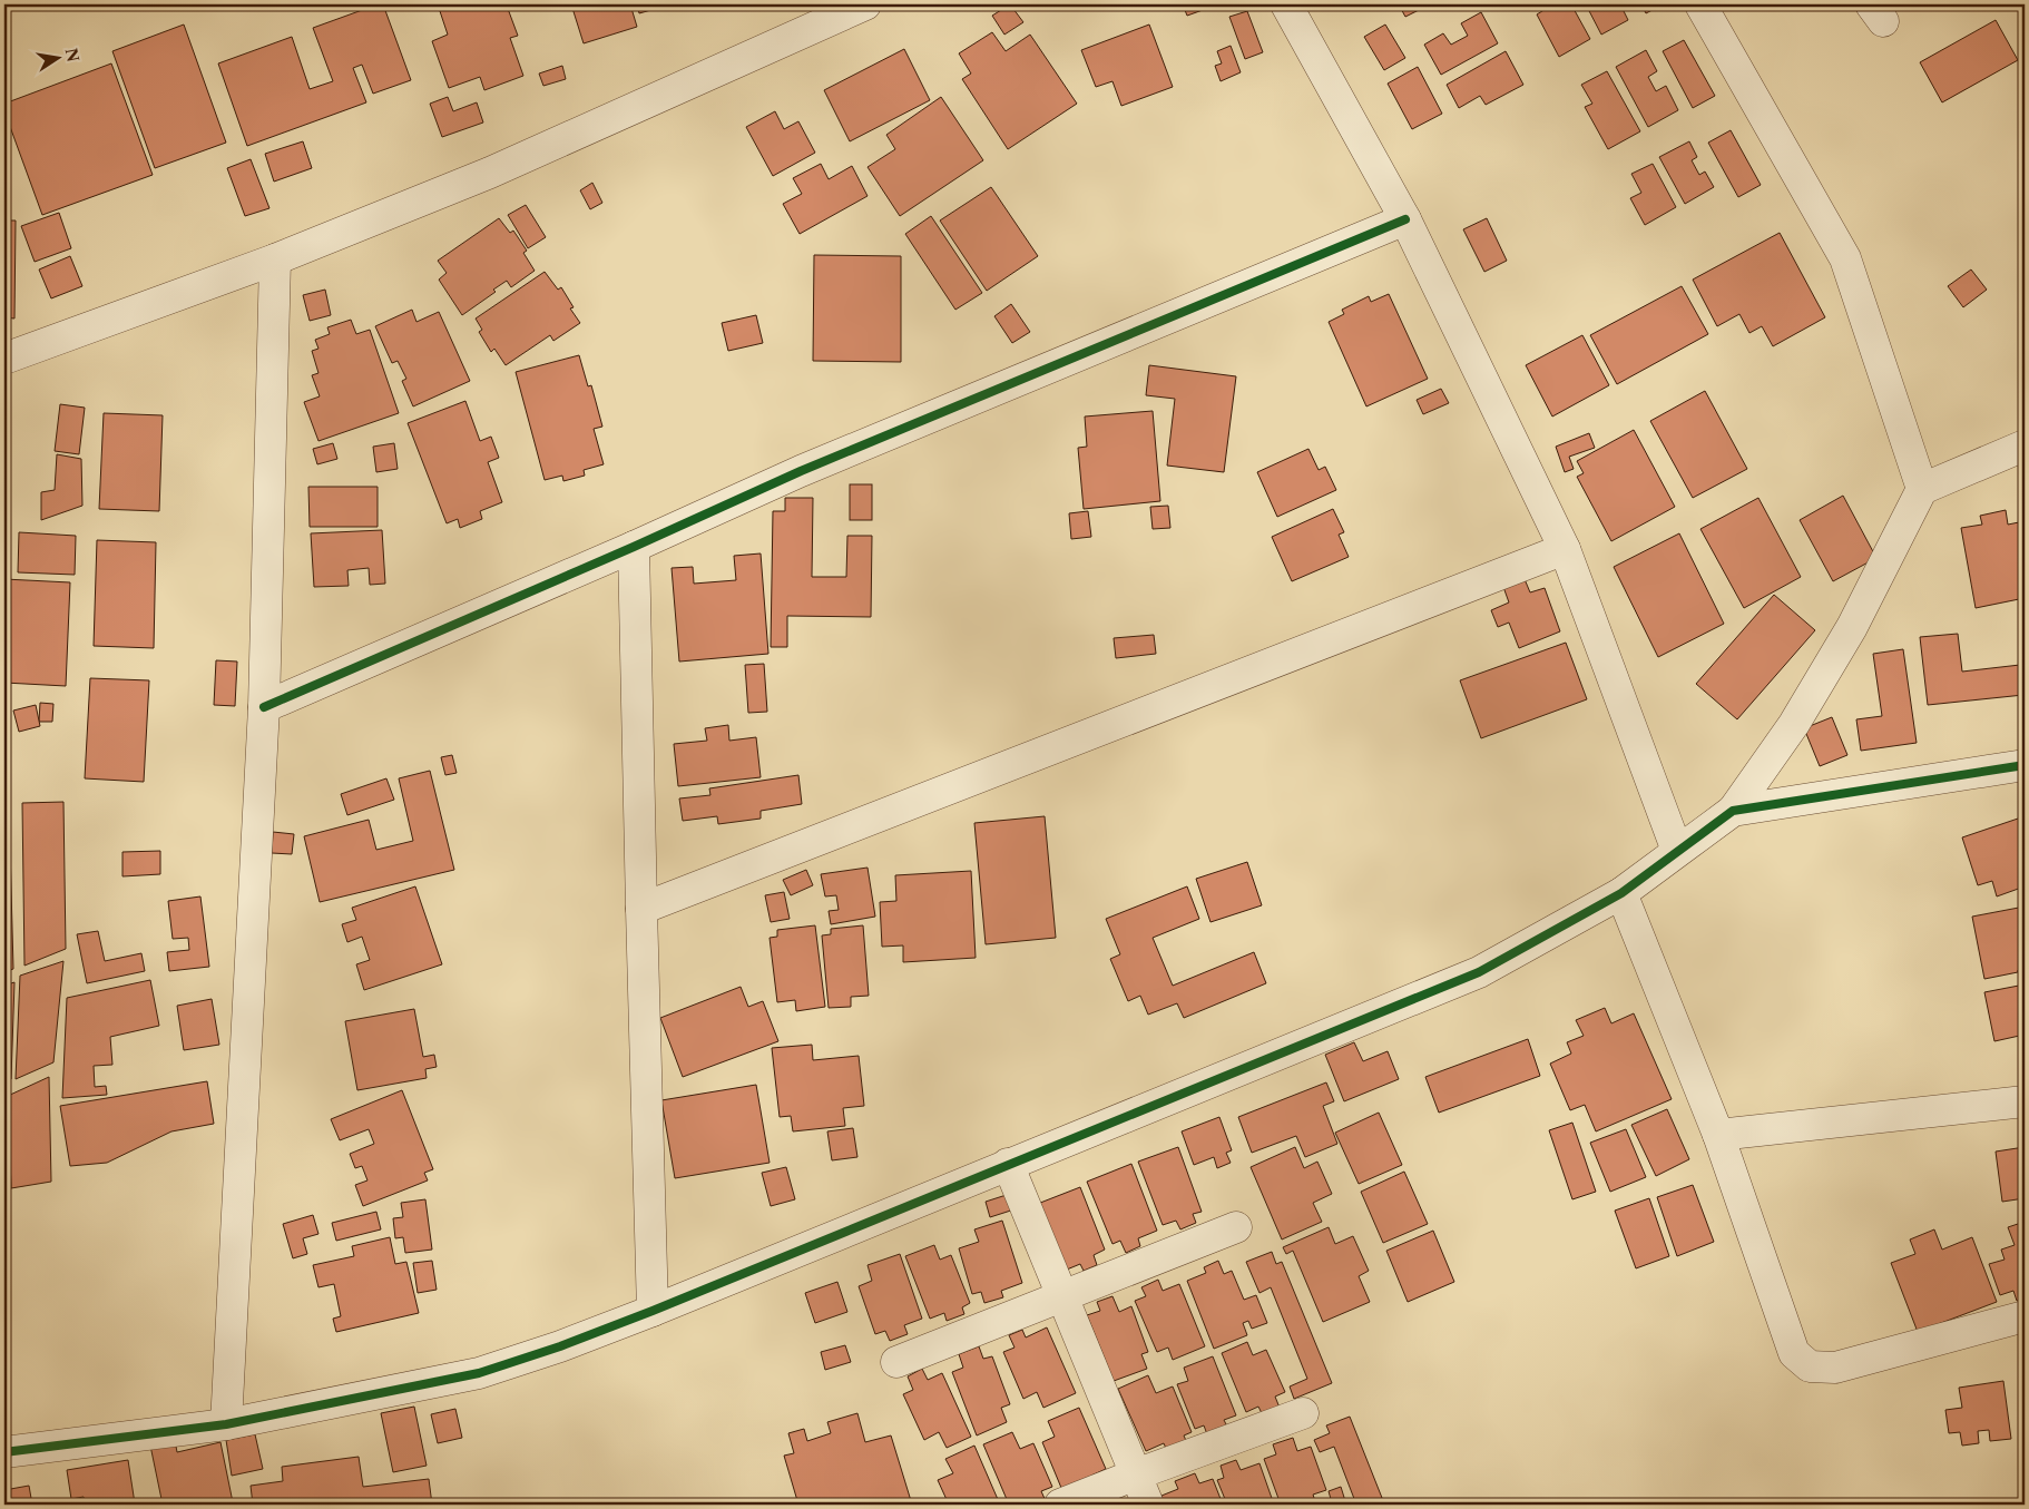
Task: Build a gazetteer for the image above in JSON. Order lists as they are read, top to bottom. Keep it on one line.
{"north":"right"}
